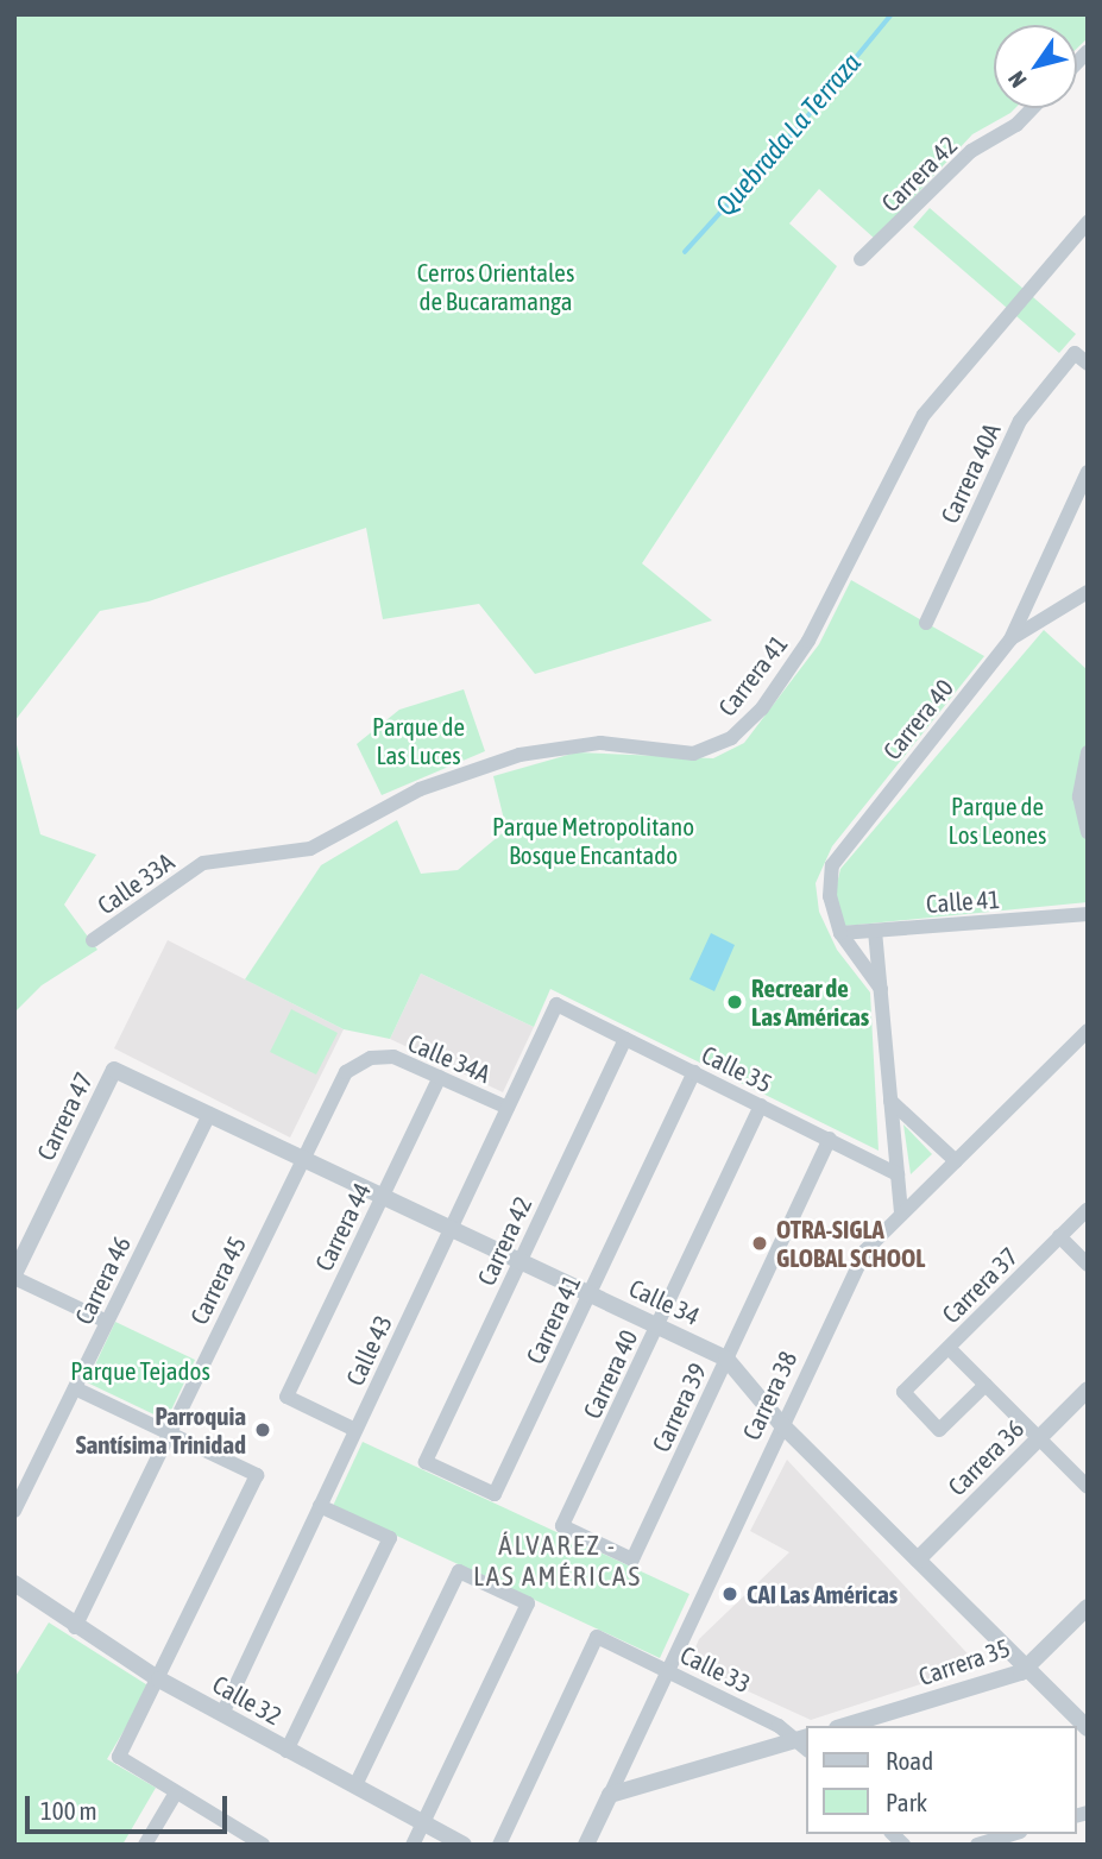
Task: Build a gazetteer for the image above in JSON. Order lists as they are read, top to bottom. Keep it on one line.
{"streets":{"street":["Carrera 42","Carrera 40A","Carrera 41","Carrera 40","Calle 33A","Calle 41","Calle 34A","Calle 35","Carrera 47","Carrera 44","Carrera 46","Carrera 45","Carrera 37","Calle 34","Calle 43","Carrera 38","Carrera 39","Carrera 36","Carrera 35","Calle 33","Calle 32"]},"crossings":[["Carrera 42","Carrera 41"],["Carrera 42","Calle 35"],["Carrera 42","Calle 34"],["Carrera 41","Calle 33A"],["Carrera 41","Calle 35"],["Carrera 41","Calle 34"],["Carrera 40","Calle 41"],["Carrera 40","Calle 35"],["Carrera 40","Calle 34"],["Carrera 40","Carrera 39"],["Calle 34A","Carrera 44"],["Calle 34A","Carrera 45"],["Calle 34A","Calle 43"],["Calle 35","Calle 43"],["Calle 35","Carrera 39"],["Carrera 47","Calle 34"],["Carrera 44","Calle 34"],["Carrera 44","Calle 43"],["Carrera 46","Calle 34"],["Carrera 45","Calle 34"],["Carrera 45","Calle 32"],["Calle 34","Calle 43"],["Calle 34","Carrera 38"],["Calle 34","Carrera 39"],["Calle 34","Carrera 36"],["Calle 34","Carrera 35"],["Calle 43","Calle 32"],["Carrera 38","Calle 33"]],"districts":["ÁLVAREZ - LAS AMÉRICAS"],"water":["Quebrada La Terraza"],"parks":["Cerros Orientales de Bucaramanga","Parque de Las Luces","Parque de Los Leones","Parque Metropolitano Bosque Encantado","Parque Tejados"],"places":["Recrear de Las Américas","OTRA-SIGLA GLOBAL SCHOOL","Parroquia Santísima Trinidad","CAI Las Américas"],"legend":["Road","Park"],"scale_bar":"100 m","north":"bottom left"}
